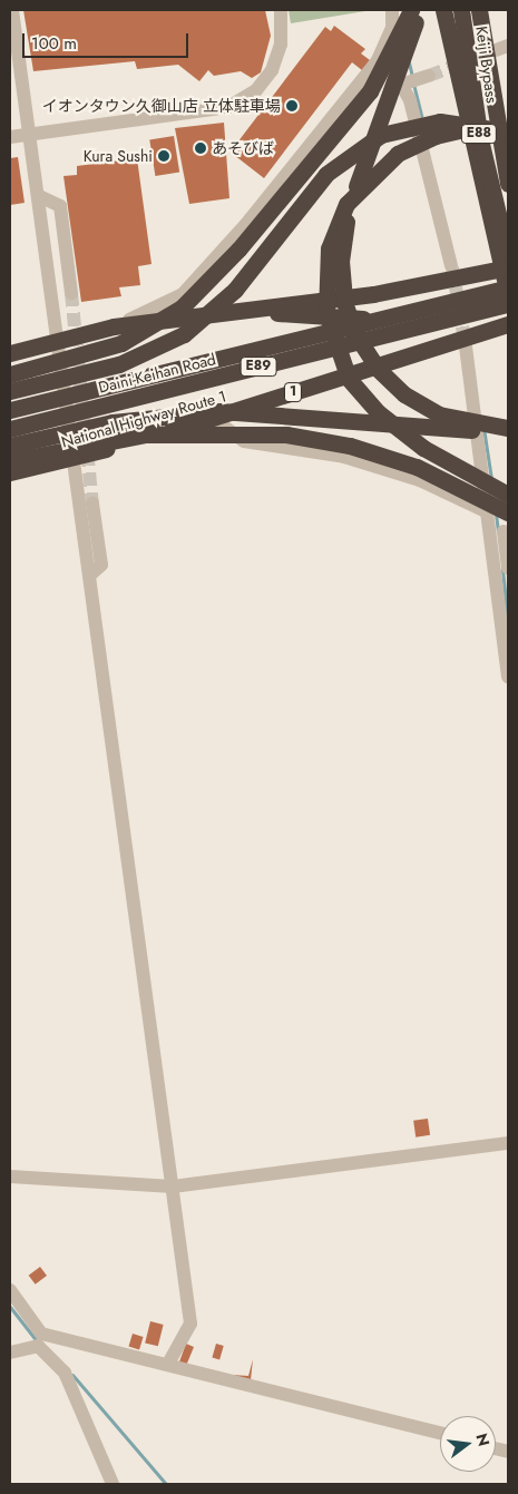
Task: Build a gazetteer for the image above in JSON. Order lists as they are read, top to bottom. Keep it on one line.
{"streets":{"highway":["Keiji Bypass","E88","E89","Daini-Keihan Road","1","National Highway Route 1"]},"places":["イオンタウン久御山店 立体駐車場","あそびば","Kura Sushi"],"scale_bar":"100 m","north":"right"}
